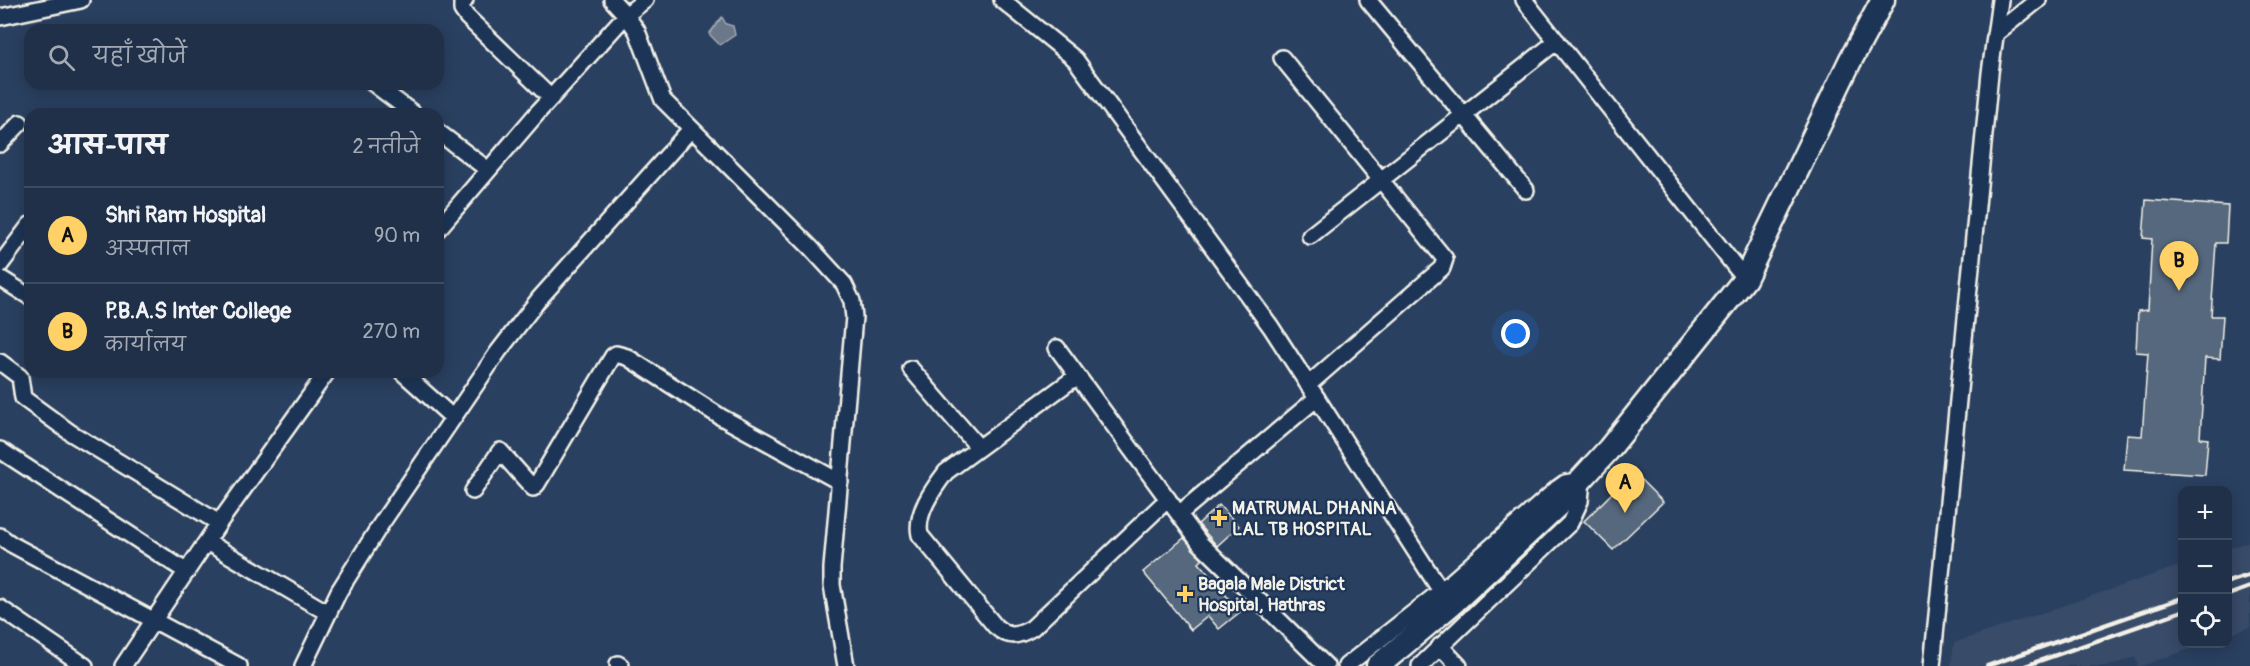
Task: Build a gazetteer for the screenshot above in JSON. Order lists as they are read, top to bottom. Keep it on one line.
{"places":{"health":["MATRUMAL DHANNA LAL TB HOSPITAL","Bagala Male District Hospital, Hathras"]},"page":{"search":"यहाँ खोजें","heading":["आस-पास","2 नतीजे"],"list":[{"mark":"A","name":"Shri Ram Hospital","note":"अस्पताल","value":"90 m"},{"mark":"B","name":"P.B.A.S Inter College","note":"कार्यालय","value":"270 m"}],"pins":["B","A"],"map_buttons":["+","−"]}}
